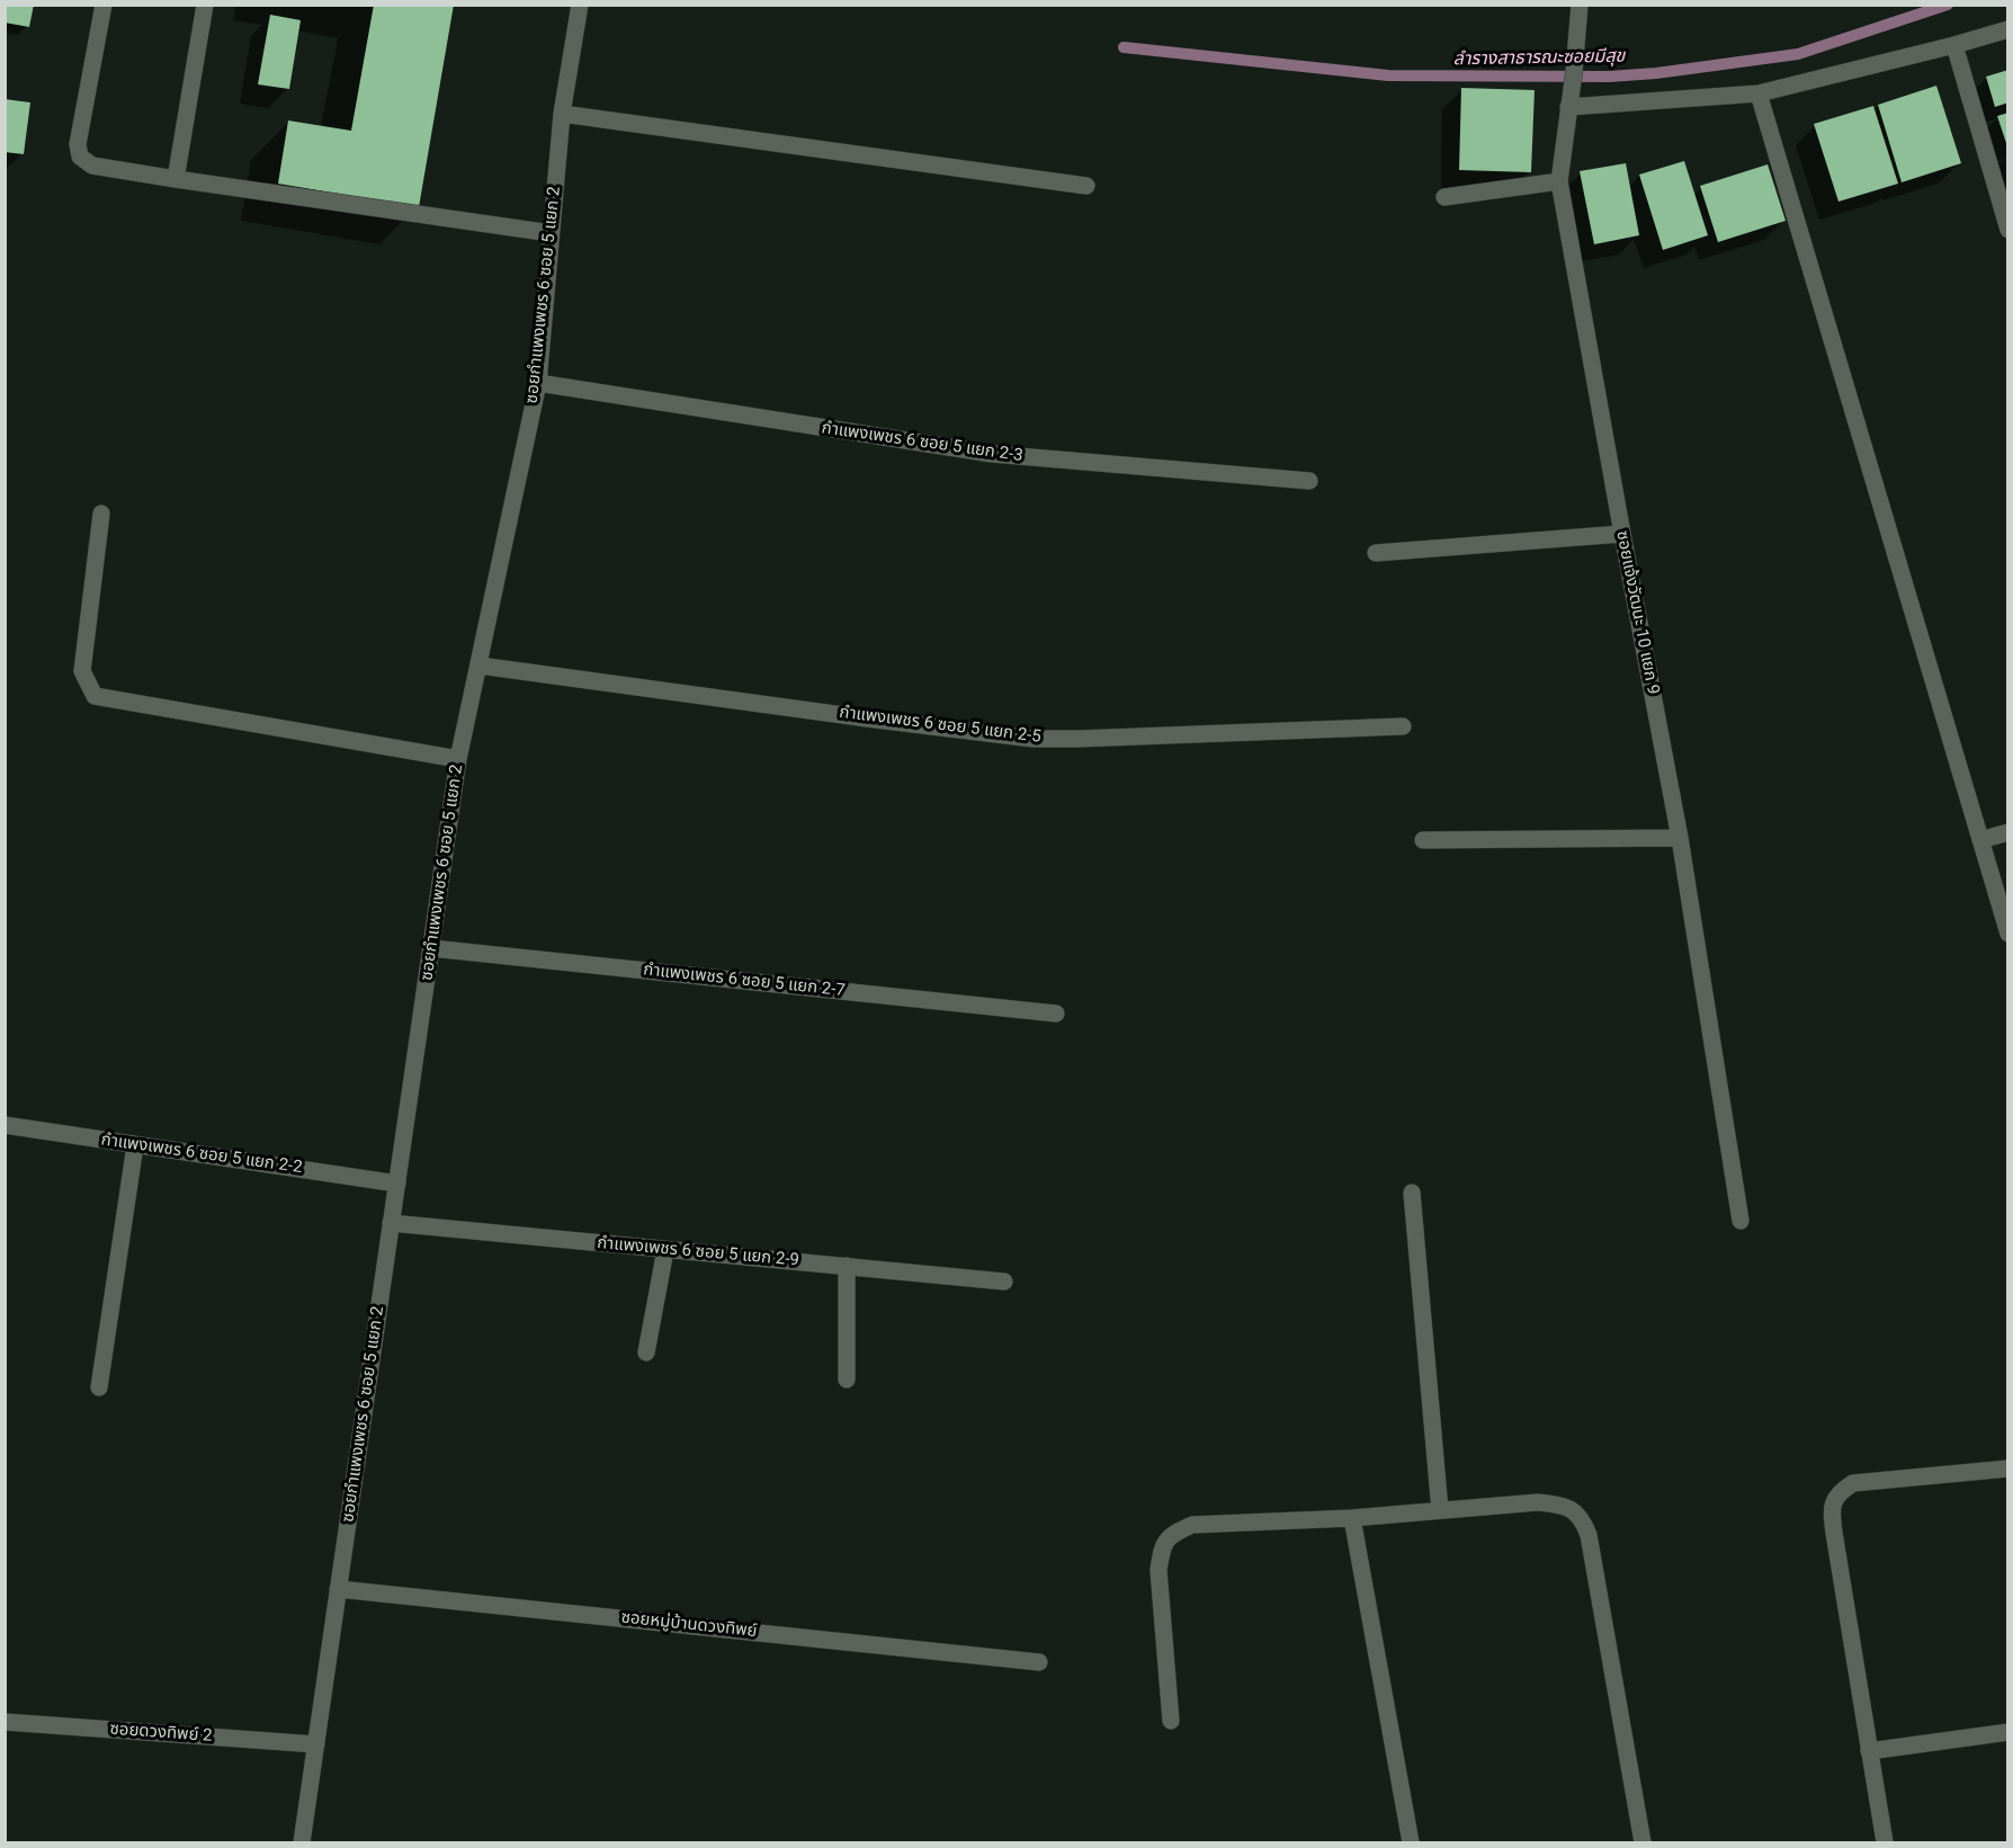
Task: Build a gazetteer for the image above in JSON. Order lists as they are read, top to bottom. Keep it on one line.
{"streets":{"street":["ซอยกำแพงเพชร 6 ซอย 5 แยก 2","กำแพงเพชร 6 ซอย 5 แยก 2-3","ซอยแจ้งวัฒนะ 10 แยก 9","กำแพงเพชร 6 ซอย 5 แยก 2-5","กำแพงเพชร 6 ซอย 5 แยก 2-7","กำแพงเพชร 6 ซอย 5 แยก 2-2","กำแพงเพชร 6 ซอย 5 แยก 2-9","ซอยหมู่บ้านดวงทิพย์","ซอยดวงทิพย์ 2"]},"crossings":[["ซอยกำแพงเพชร 6 ซอย 5 แยก 2","กำแพงเพชร 6 ซอย 5 แยก 2-3"],["ซอยกำแพงเพชร 6 ซอย 5 แยก 2","กำแพงเพชร 6 ซอย 5 แยก 2-5"],["ซอยกำแพงเพชร 6 ซอย 5 แยก 2","กำแพงเพชร 6 ซอย 5 แยก 2-7"],["ซอยกำแพงเพชร 6 ซอย 5 แยก 2","กำแพงเพชร 6 ซอย 5 แยก 2-2"],["ซอยกำแพงเพชร 6 ซอย 5 แยก 2","กำแพงเพชร 6 ซอย 5 แยก 2-9"],["ซอยกำแพงเพชร 6 ซอย 5 แยก 2","ซอยหมู่บ้านดวงทิพย์"],["ซอยกำแพงเพชร 6 ซอย 5 แยก 2","ซอยดวงทิพย์ 2"]],"water":["ลำรางสาธารณะซอยมีสุข"]}
